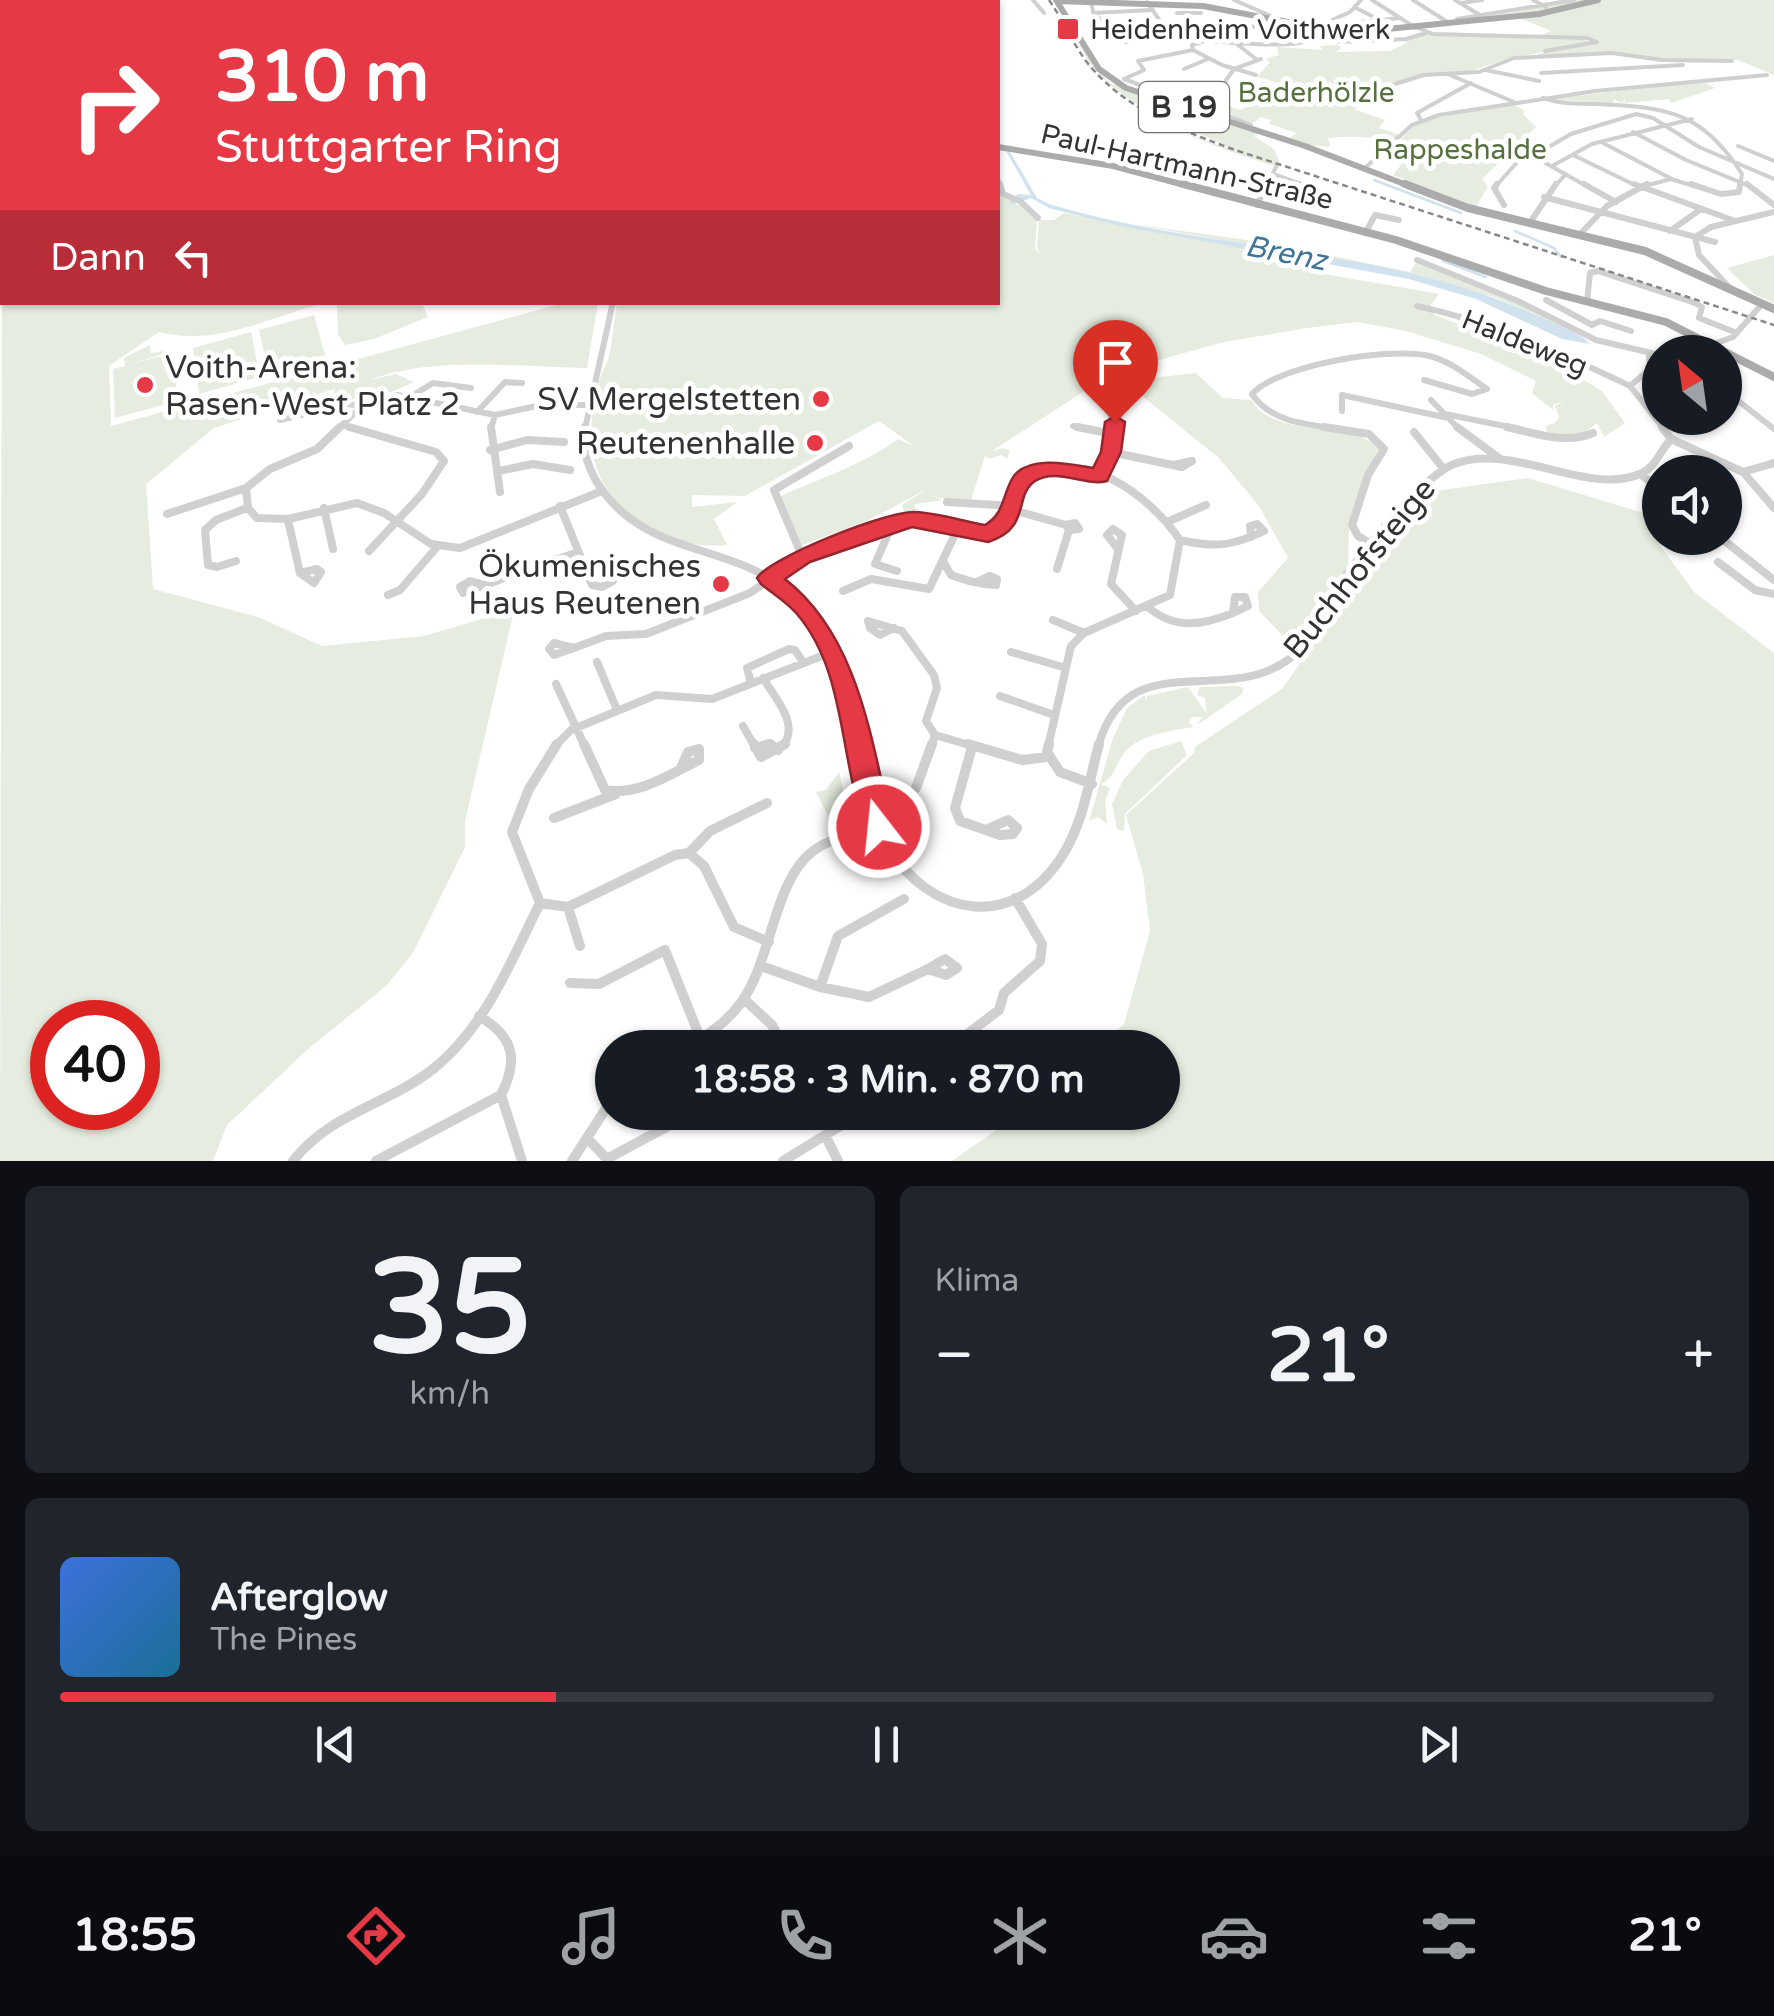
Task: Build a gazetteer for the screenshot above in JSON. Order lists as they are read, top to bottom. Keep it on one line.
{"streets":{"main road":["B 19","Paul-Hartmann-Straße"],"street":["Haldeweg","Buchhofsteige"]},"water":["Brenz"],"parks":["Baderhölzle","Rappeshalde"],"places":{"transit":["Heidenheim Voithwerk"],"other":["Voith-Arena: Rasen-West Platz 2","SV Mergelstetten","Reutenenhalle","Ökumenisches Haus Reutenen"]},"north":"top left","page":{"turn":["310 m","Stuttgarter Ring"],"then":"Dann","limit":"40","trip":"18:58 · 3 Min. · 870 m","tile":[["35","km/h"],"Klima"],"heat":["−","21°","+"],"song":["Afterglow","The Pines"],"tabs":["18:55","21°"]}}
